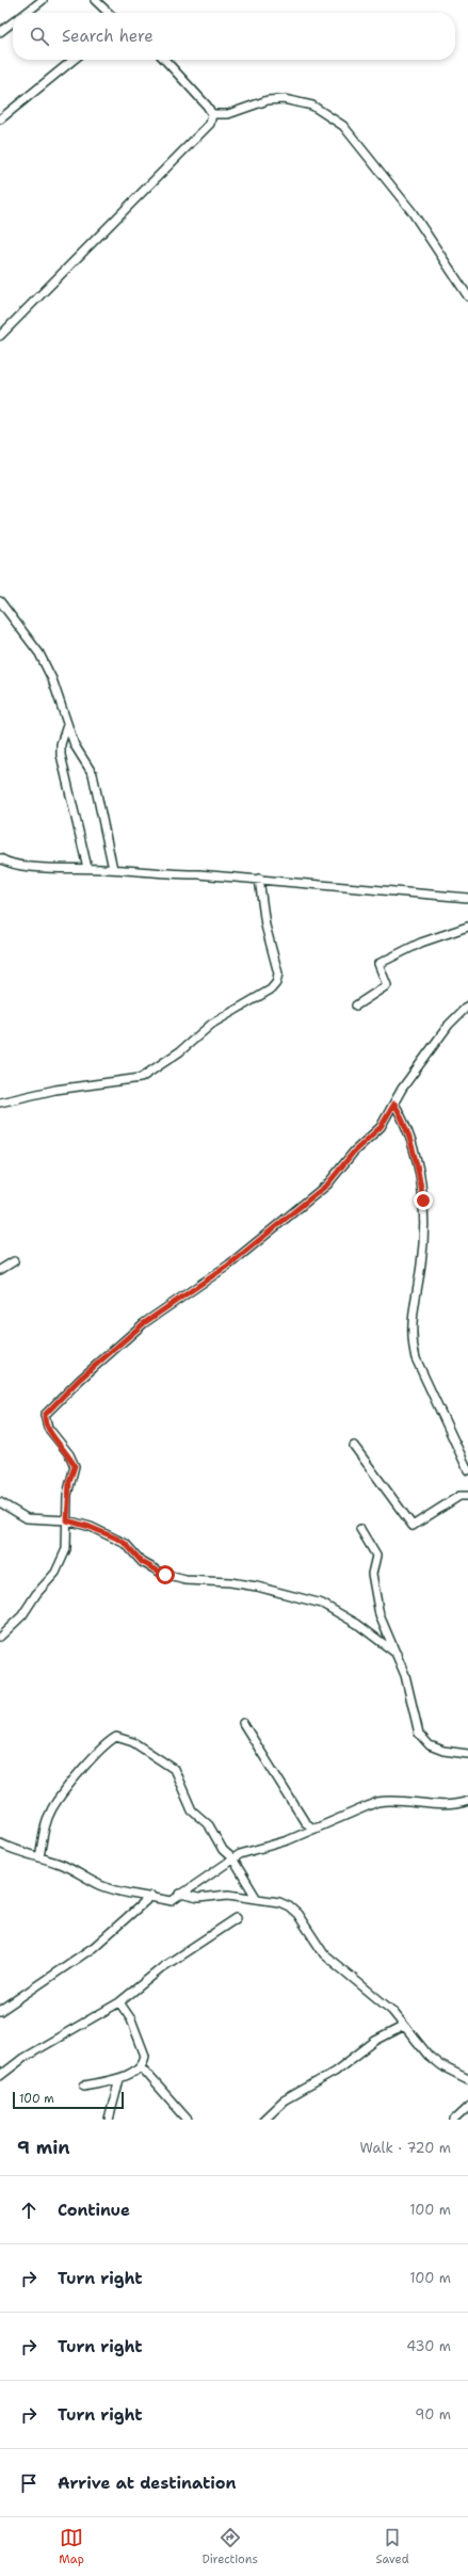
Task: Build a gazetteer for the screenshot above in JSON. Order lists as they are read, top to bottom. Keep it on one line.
{"scale_bar":"100 m","page":{"search":"Search here","scale":"100 m","heading":["9 min","Walk · 720 m"],"list":[["Continue","100 m"],["Turn right","100 m"],["Turn right","430 m"],["Turn right","90 m"],"Arrive at destination"],"nav":["Map","Directions","Saved"]}}
